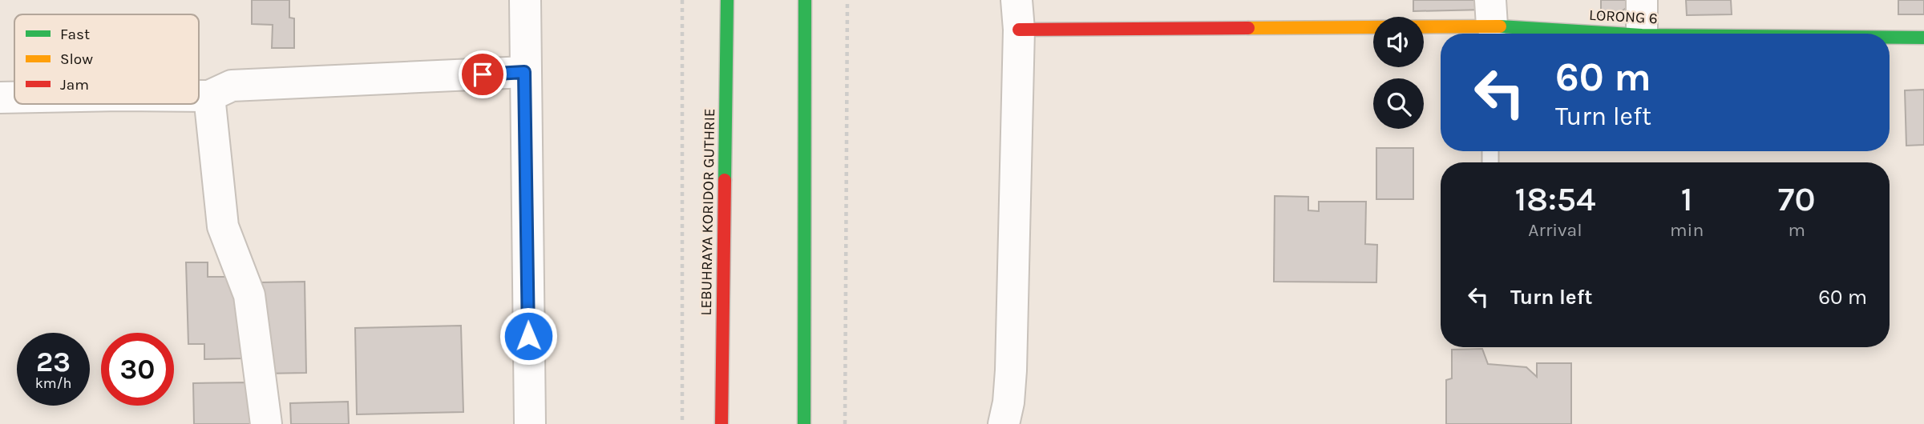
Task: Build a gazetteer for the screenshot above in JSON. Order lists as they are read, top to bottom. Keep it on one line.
{"streets":{"main road":["LORONG 6","LEBUHRAYA KORIDOR GUTHRIE"]},"legend":["Fast","Slow","Jam"],"page":{"turn":["60 m","Turn left"],"eta":["18:54","Arrival","1","min","70","m"],"list":[{"name":"Turn left","value":"60 m"}],"speed":"23 km/h","limit":"30"}}
